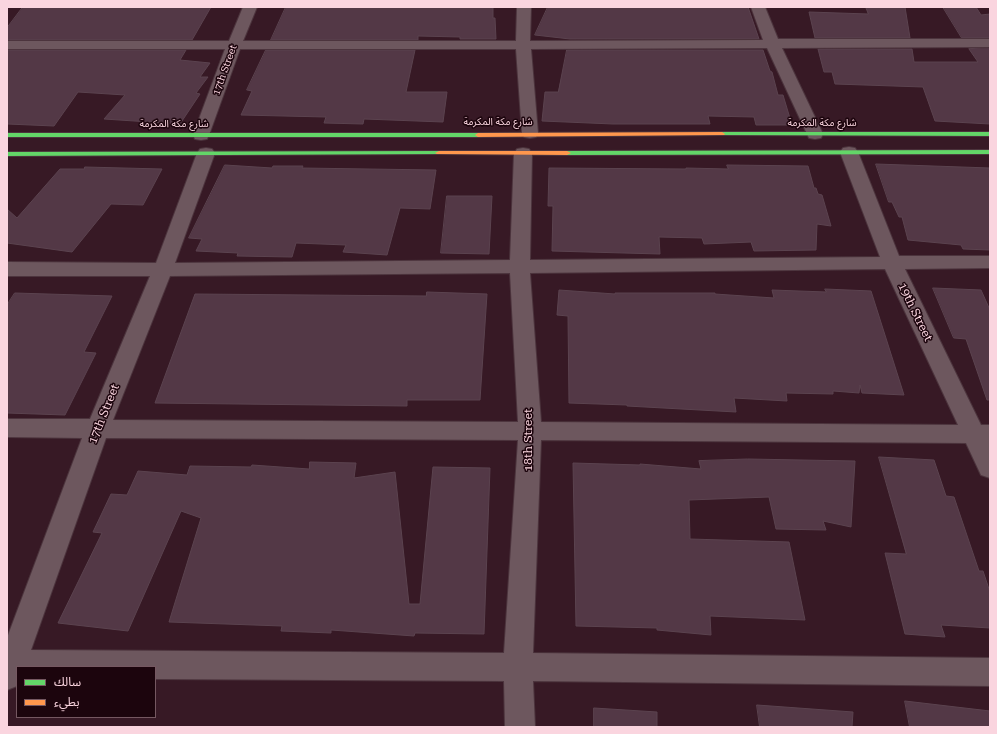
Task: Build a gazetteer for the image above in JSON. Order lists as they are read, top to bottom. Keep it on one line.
{"streets":{"main road":["شارع مكة المكرمة"],"street":["17th Street","19th Street","18th Street"]},"crossings":[["17th Street","شارع مكة المكرمة"],["شارع مكة المكرمة","19th Street"],["شارع مكة المكرمة","18th Street"]],"legend":["سالك","بطيء"]}
